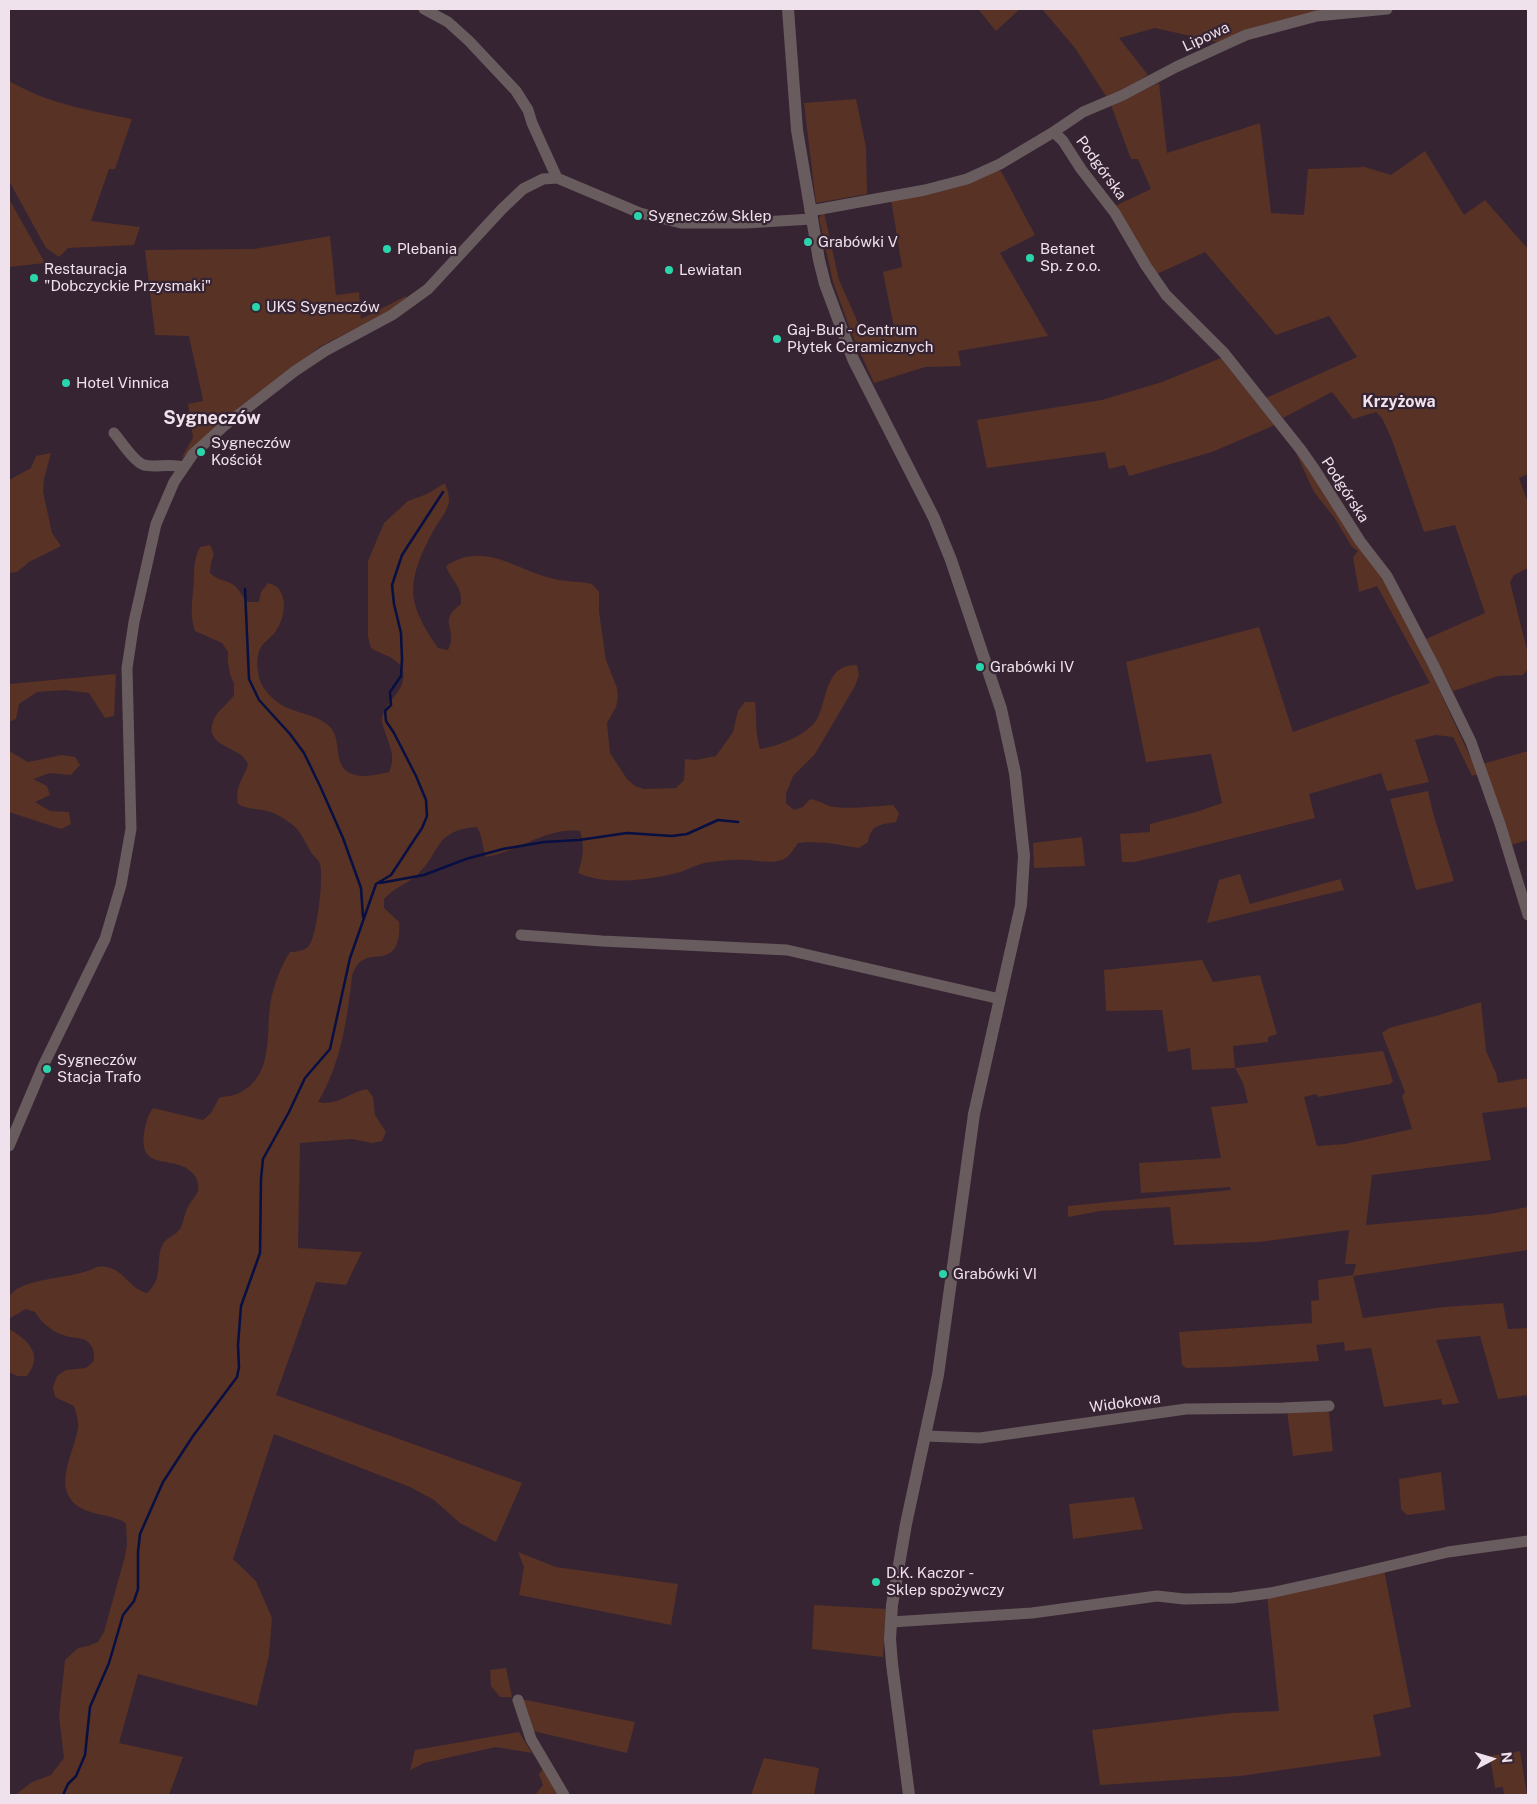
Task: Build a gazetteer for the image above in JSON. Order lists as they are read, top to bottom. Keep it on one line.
{"streets":{"street":["Lipowa","Podgórska","Widokowa"]},"crossings":[["Lipowa","Podgórska"]],"districts":["Krzyżowa","Sygneczów"],"places":["Sygneczów Sklep","Grabówki V","Plebania","Betanet Sp. z o.o.","Lewiatan","Restauracja \"Dobczyckie Przysmaki\"","UKS Sygneczów","Gaj-Bud - Centrum Płytek Ceramicznych","Hotel Vinnica","Sygneczów Kościół","Grabówki IV","Sygneczów Stacja Trafo","Grabówki VI","D.K. Kaczor - Sklep spożywczy"],"north":"right"}
